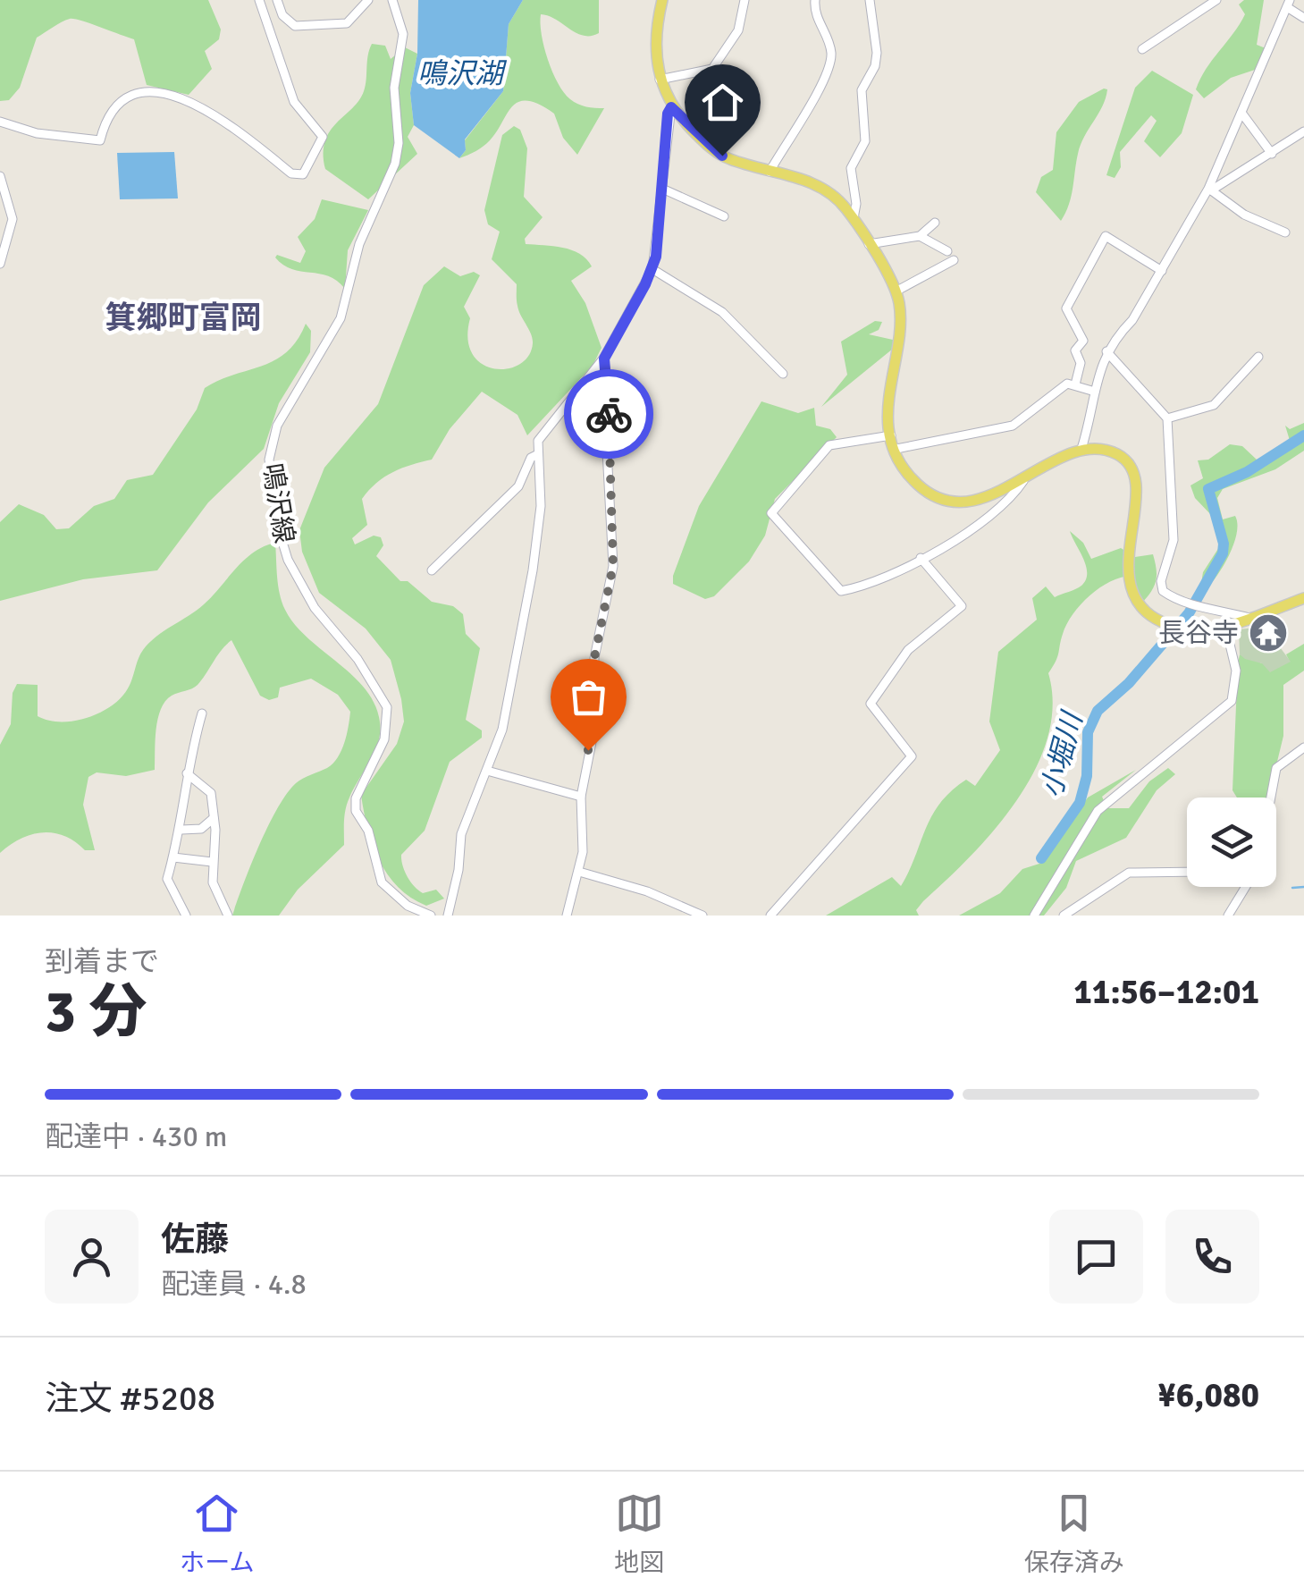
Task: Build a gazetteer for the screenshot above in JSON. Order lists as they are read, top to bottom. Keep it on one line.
{"streets":{"street":["鳴沢線"]},"districts":["箕郷町富岡"],"water":["鳴沢湖","小堀川"],"places":{"temple":["長谷寺"]},"page":{"heading":["3 分","到着まで","11:56–12:01"],"panel":["佐藤","配達員 · 4.8","注文 #5208","¥6,080"],"bar":"配達中 · 430 m","tabs":["ホーム","地図","保存済み"]}}
